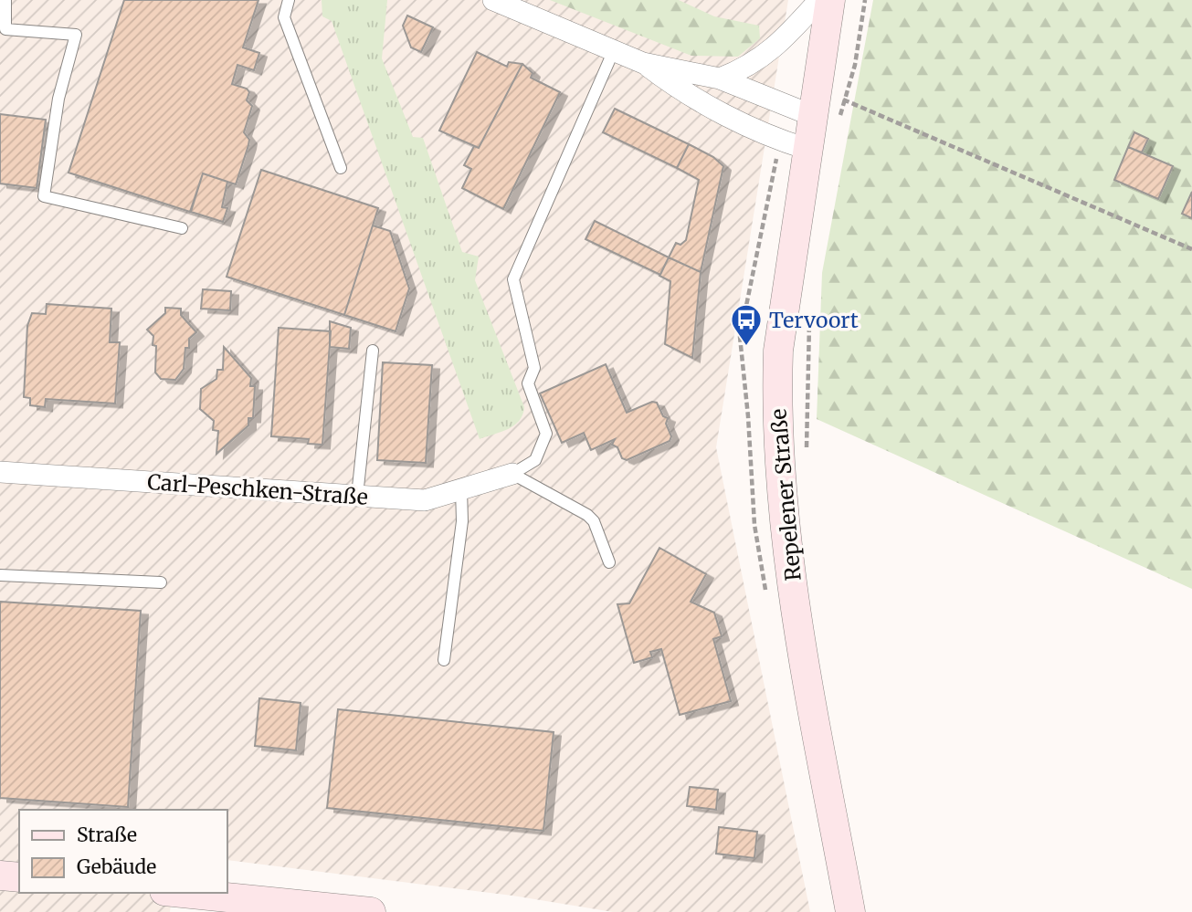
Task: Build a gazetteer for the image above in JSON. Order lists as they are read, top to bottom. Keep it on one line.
{"streets":{"main road":["Repelener Straße"],"street":["Carl-Peschken-Straße"]},"places":{"bus stop":["Tervoort"]},"legend":["Straße","Gebäude"]}
